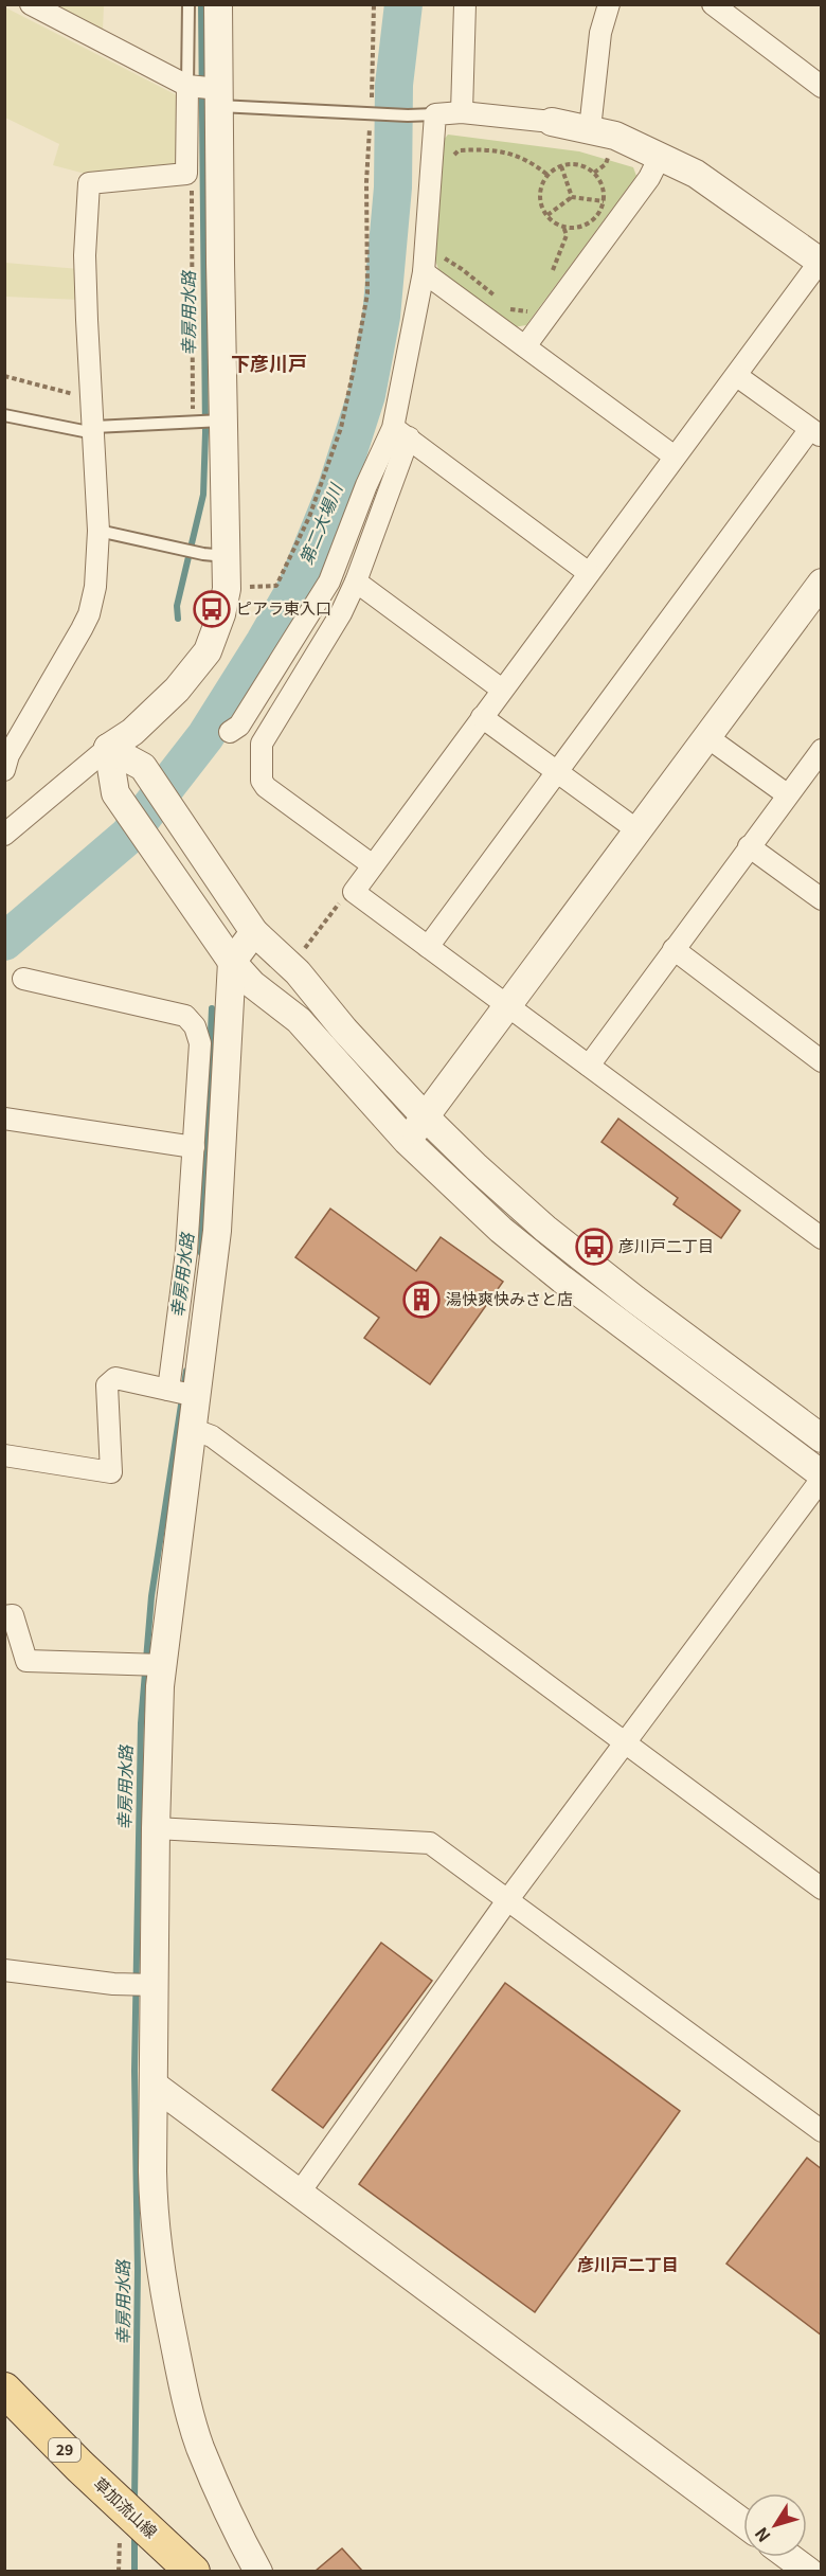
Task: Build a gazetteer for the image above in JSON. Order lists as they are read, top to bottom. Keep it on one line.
{"streets":{"main road":["29","草加流山線"]},"districts":["下彦川戸","彦川戸二丁目"],"water":["幸房用水路","第二大場川"],"places":{"bus stop":["ピアラ東入口","彦川戸二丁目"],"building":["湯快爽快みさと店"]},"north":"bottom left"}
